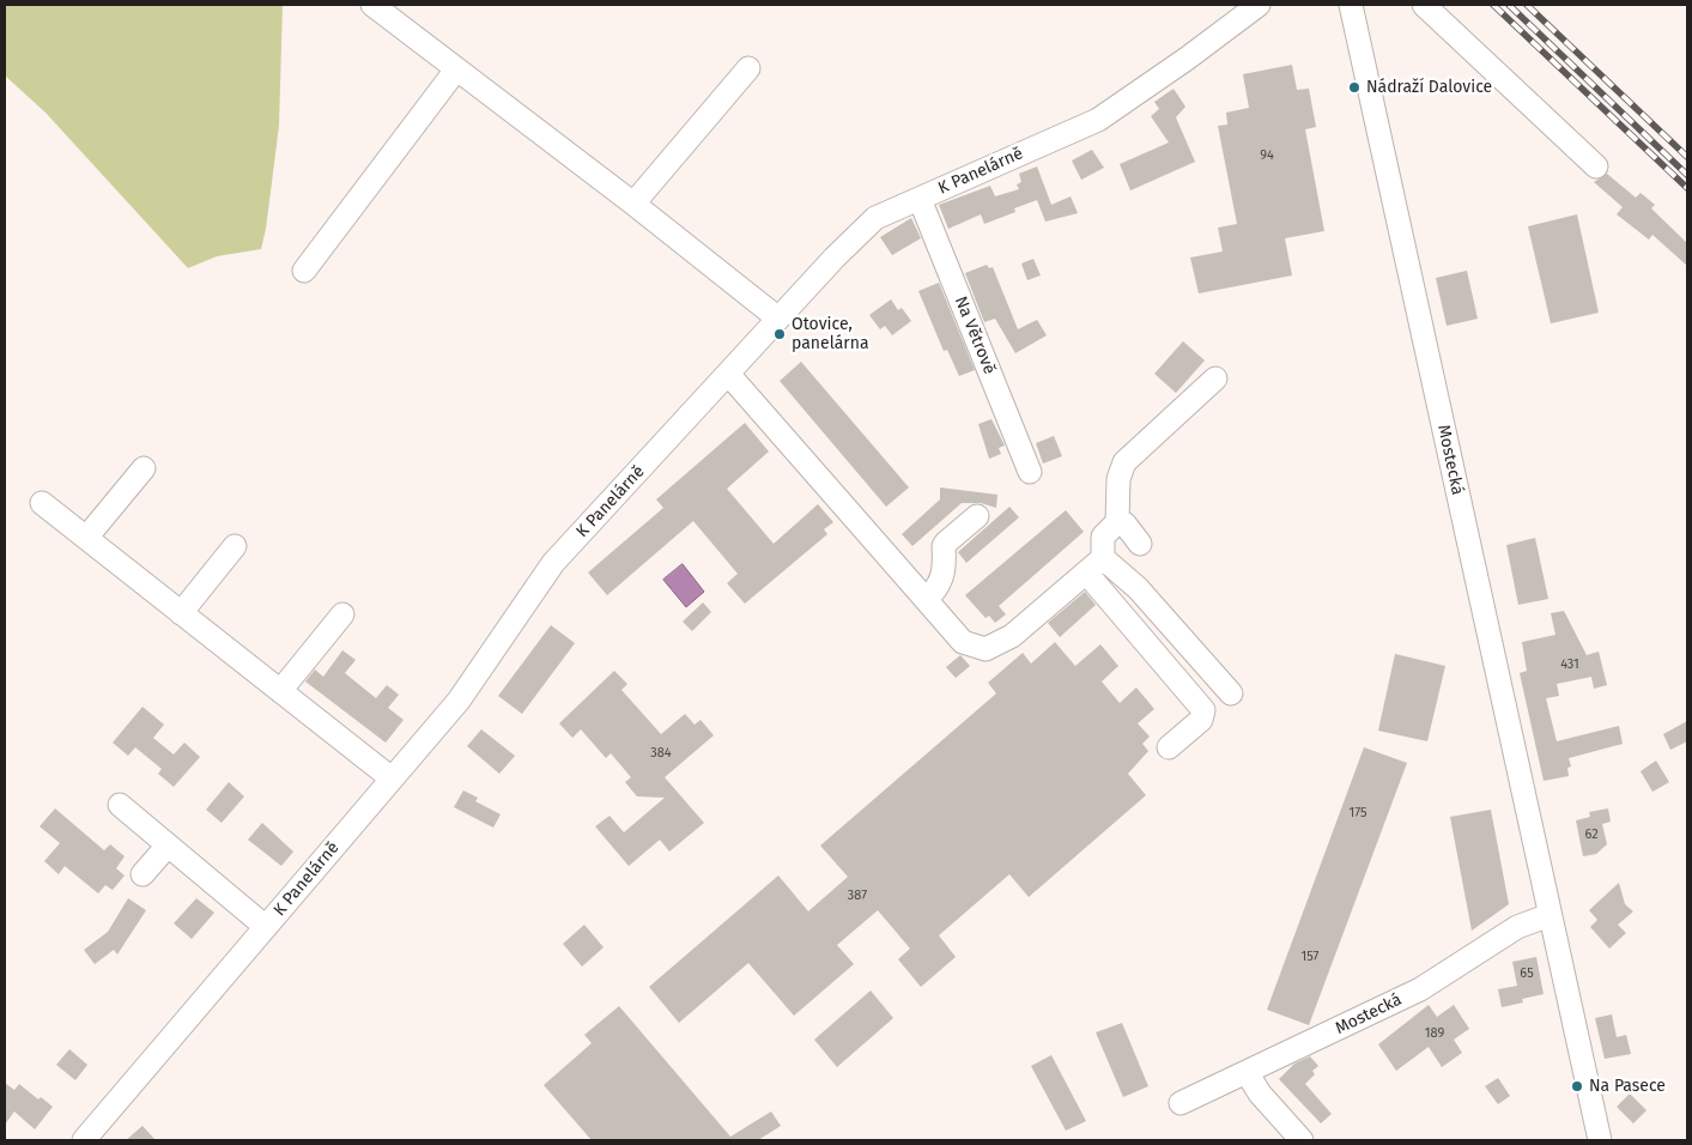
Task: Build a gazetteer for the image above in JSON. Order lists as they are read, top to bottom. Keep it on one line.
{"streets":{"street":["K Panelárně","Na Větrově","Mostecká"]},"crossings":[["K Panelárně","Na Větrově"]],"places":["Nádraží Dalovice","Otovice, panelárna","Na Pasece"],"house_numbers":["94","431","384","175","62","387","157","65","189"]}
